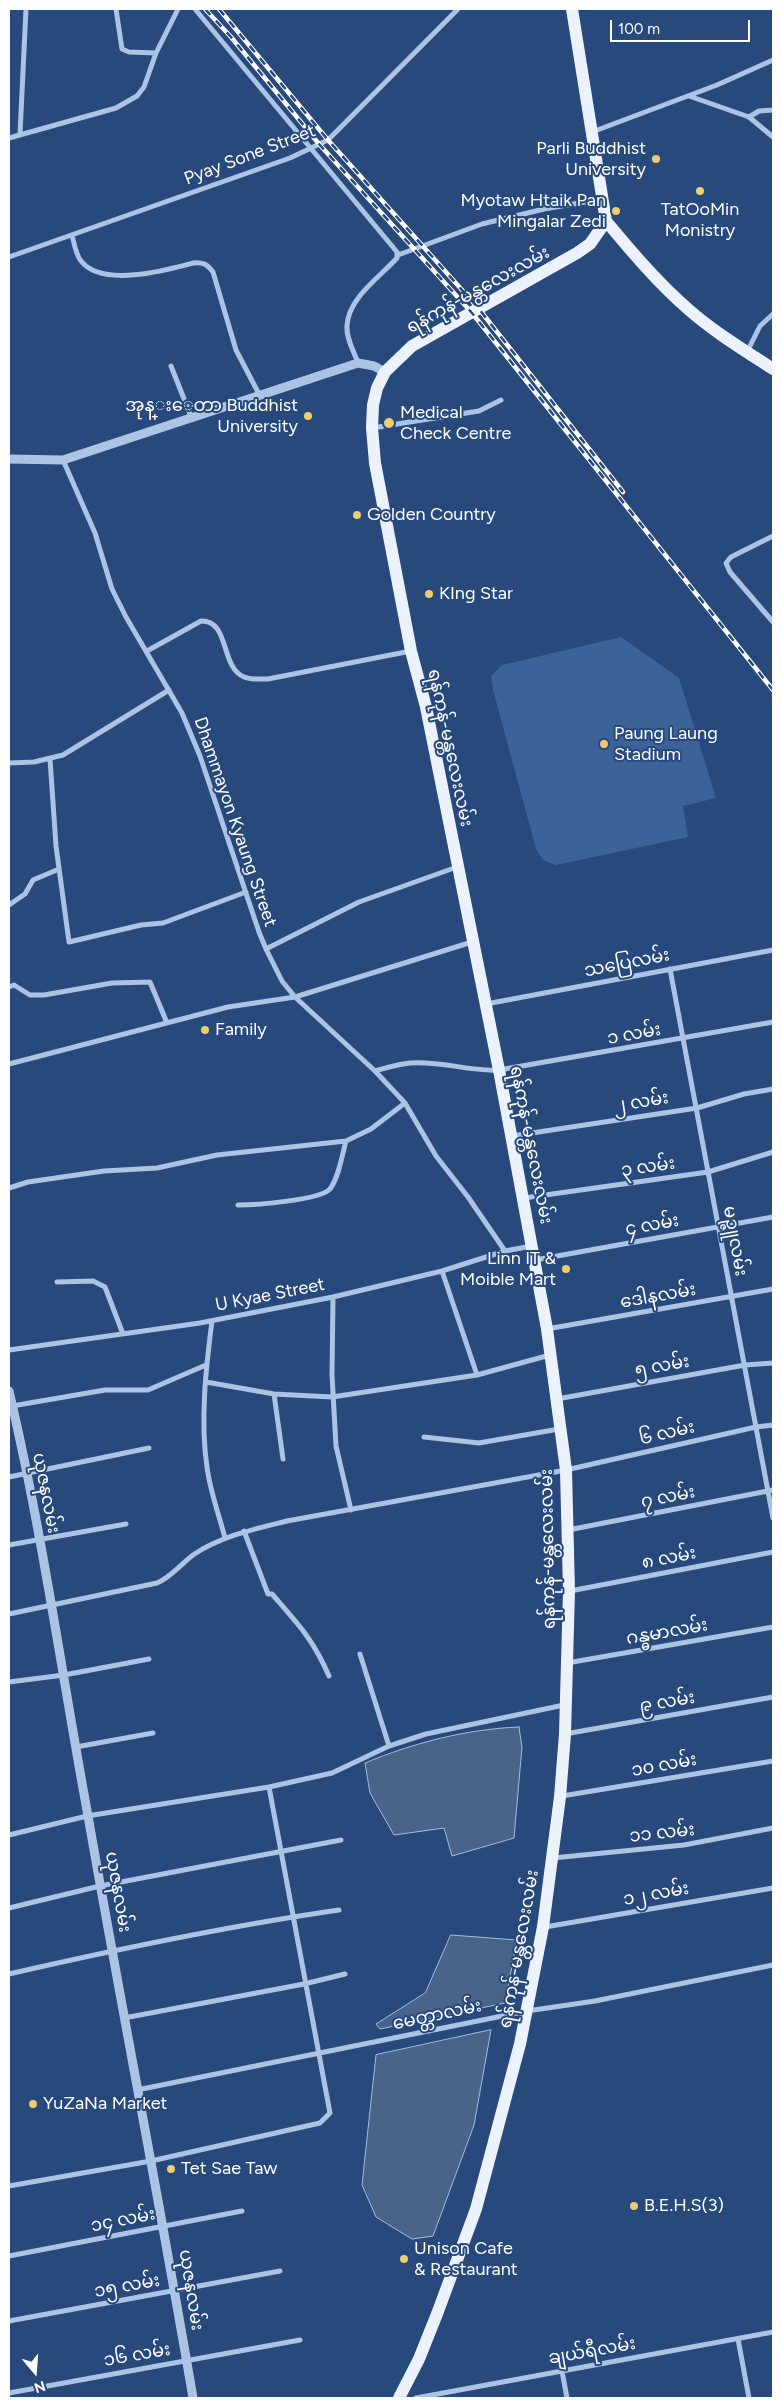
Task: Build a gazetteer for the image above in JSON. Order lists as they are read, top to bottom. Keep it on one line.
{"streets":{"main road":["ရန်ကုန်-မန္တလေးလမ်း"],"street":["Pyay Sone Street","Dhammayon Kyaung Street","သပြေလမ်း","၁ လမ်း","၂ လမ်း","၃ လမ်း","၄ လမ်း","မဉ္ဇူလမ်း","U Kyae Street","ဒေါနလမ်း","၅ လမ်း","၆ လမ်း","ယုဇနလမ်း","၇ လမ်း","၈ လမ်း","ဂန္ဓမာလမ်း","၉ လမ်း","၁၀ လမ်း","၁၁ လမ်း","၁၂ လမ်း","မေတ္တာလမ်း","၁၄ လမ်း","၁၅ လမ်း","ချယ်ရီလမ်း","၁၆ လမ်း"]},"crossings":[["ရန်ကုန်-မန္တလေးလမ်း","Dhammayon Kyaung Street"],["ရန်ကုန်-မန္တလေးလမ်း","သပြေလမ်း"],["ရန်ကုန်-မန္တလေးလမ်း","၁ လမ်း"],["ရန်ကုန်-မန္တလေးလမ်း","၂ လမ်း"],["ရန်ကုန်-မန္တလေးလမ်း","၃ လမ်း"],["ရန်ကုန်-မန္တလေးလမ်း","၄ လမ်း"],["ရန်ကုန်-မန္တလေးလမ်း","U Kyae Street"],["ရန်ကုန်-မန္တလေးလမ်း","ဒေါနလမ်း"],["ရန်ကုန်-မန္တလေးလမ်း","၅ လမ်း"],["ရန်ကုန်-မန္တလေးလမ်း","၆ လမ်း"],["ရန်ကုန်-မန္တလေးလမ်း","၇ လမ်း"],["ရန်ကုန်-မန္တလေးလမ်း","၈ လမ်း"],["ရန်ကုန်-မန္တလေးလမ်း","ဂန္ဓမာလမ်း"],["ရန်ကုန်-မန္တလေးလမ်း","၉ လမ်း"],["ရန်ကုန်-မန္တလေးလမ်း","၁၀ လမ်း"],["ရန်ကုန်-မန္တလေးလမ်း","၁၁ လမ်း"],["ရန်ကုန်-မန္တလေးလမ်း","၁၂ လမ်း"],["ရန်ကုန်-မန္တလေးလမ်း","မေတ္တာလမ်း"],["Dhammayon Kyaung Street","၁ လမ်း"],["Dhammayon Kyaung Street","U Kyae Street"],["သပြေလမ်း","မဉ္ဇူလမ်း"],["၁ လမ်း","မဉ္ဇူလမ်း"],["၂ လမ်း","မဉ္ဇူလမ်း"],["၃ လမ်း","မဉ္ဇူလမ်း"],["၄ လမ်း","မဉ္ဇူလမ်း"],["မဉ္ဇူလမ်း","ဒေါနလမ်း"],["မဉ္ဇူလမ်း","၅ လမ်း"],["မဉ္ဇူလမ်း","၆ လမ်း"],["မဉ္ဇူလမ်း","၇ လမ်း"],["၆ လမ်း","ယုဇနလမ်း"],["ယုဇနလမ်း","မေတ္တာလမ်း"],["ယုဇနလမ်း","၁၄ လမ်း"],["ယုဇနလမ်း","၁၅ လမ်း"],["ယုဇနလမ်း","၁၆ လမ်း"]],"places":["Parli Buddhist University","TatOoMin Monistry","Myotaw Htaik Pan Mingalar Zedi","အုန္းေတာ Buddhist University","Medical Check Centre","Golden Country","KIng Star","Paung Laung Stadium","Family","Linn IT & Moible Mart","YuZaNa Market","Tet Sae Taw","B.E.H.S(3)","Unison Cafe & Restaurant"],"scale_bar":"100 m","north":"bottom"}
